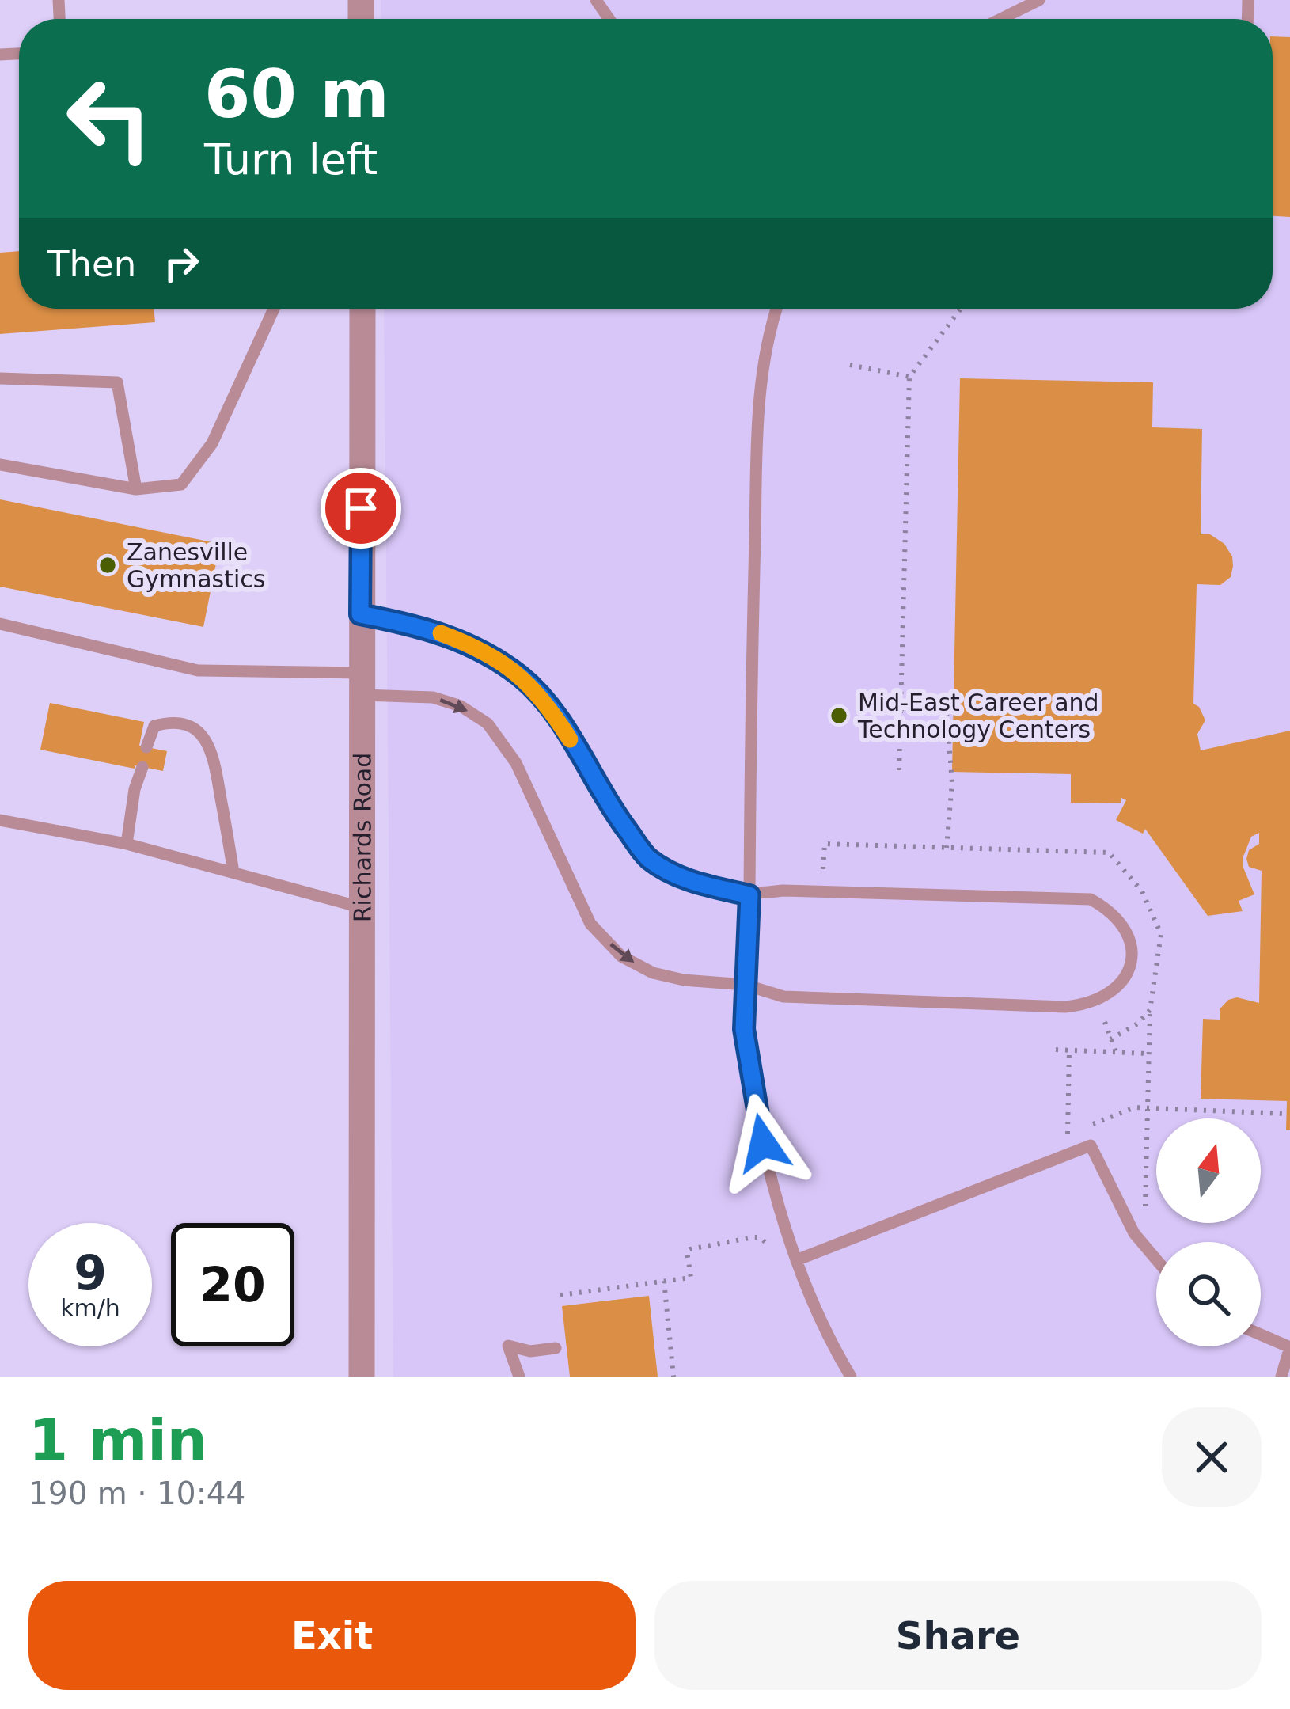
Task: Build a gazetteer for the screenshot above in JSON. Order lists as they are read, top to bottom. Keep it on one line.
{"streets":{"street":["Richards Road"]},"places":["Zanesville Gymnastics","Mid-East Career and Technology Centers"],"north":"top","page":{"turn":["60 m","Turn left"],"then":"Then","speed":"9 km/h","limit":"20","heading":["1 min","190 m · 10:44"],"buttons":["Exit","Share"]}}
